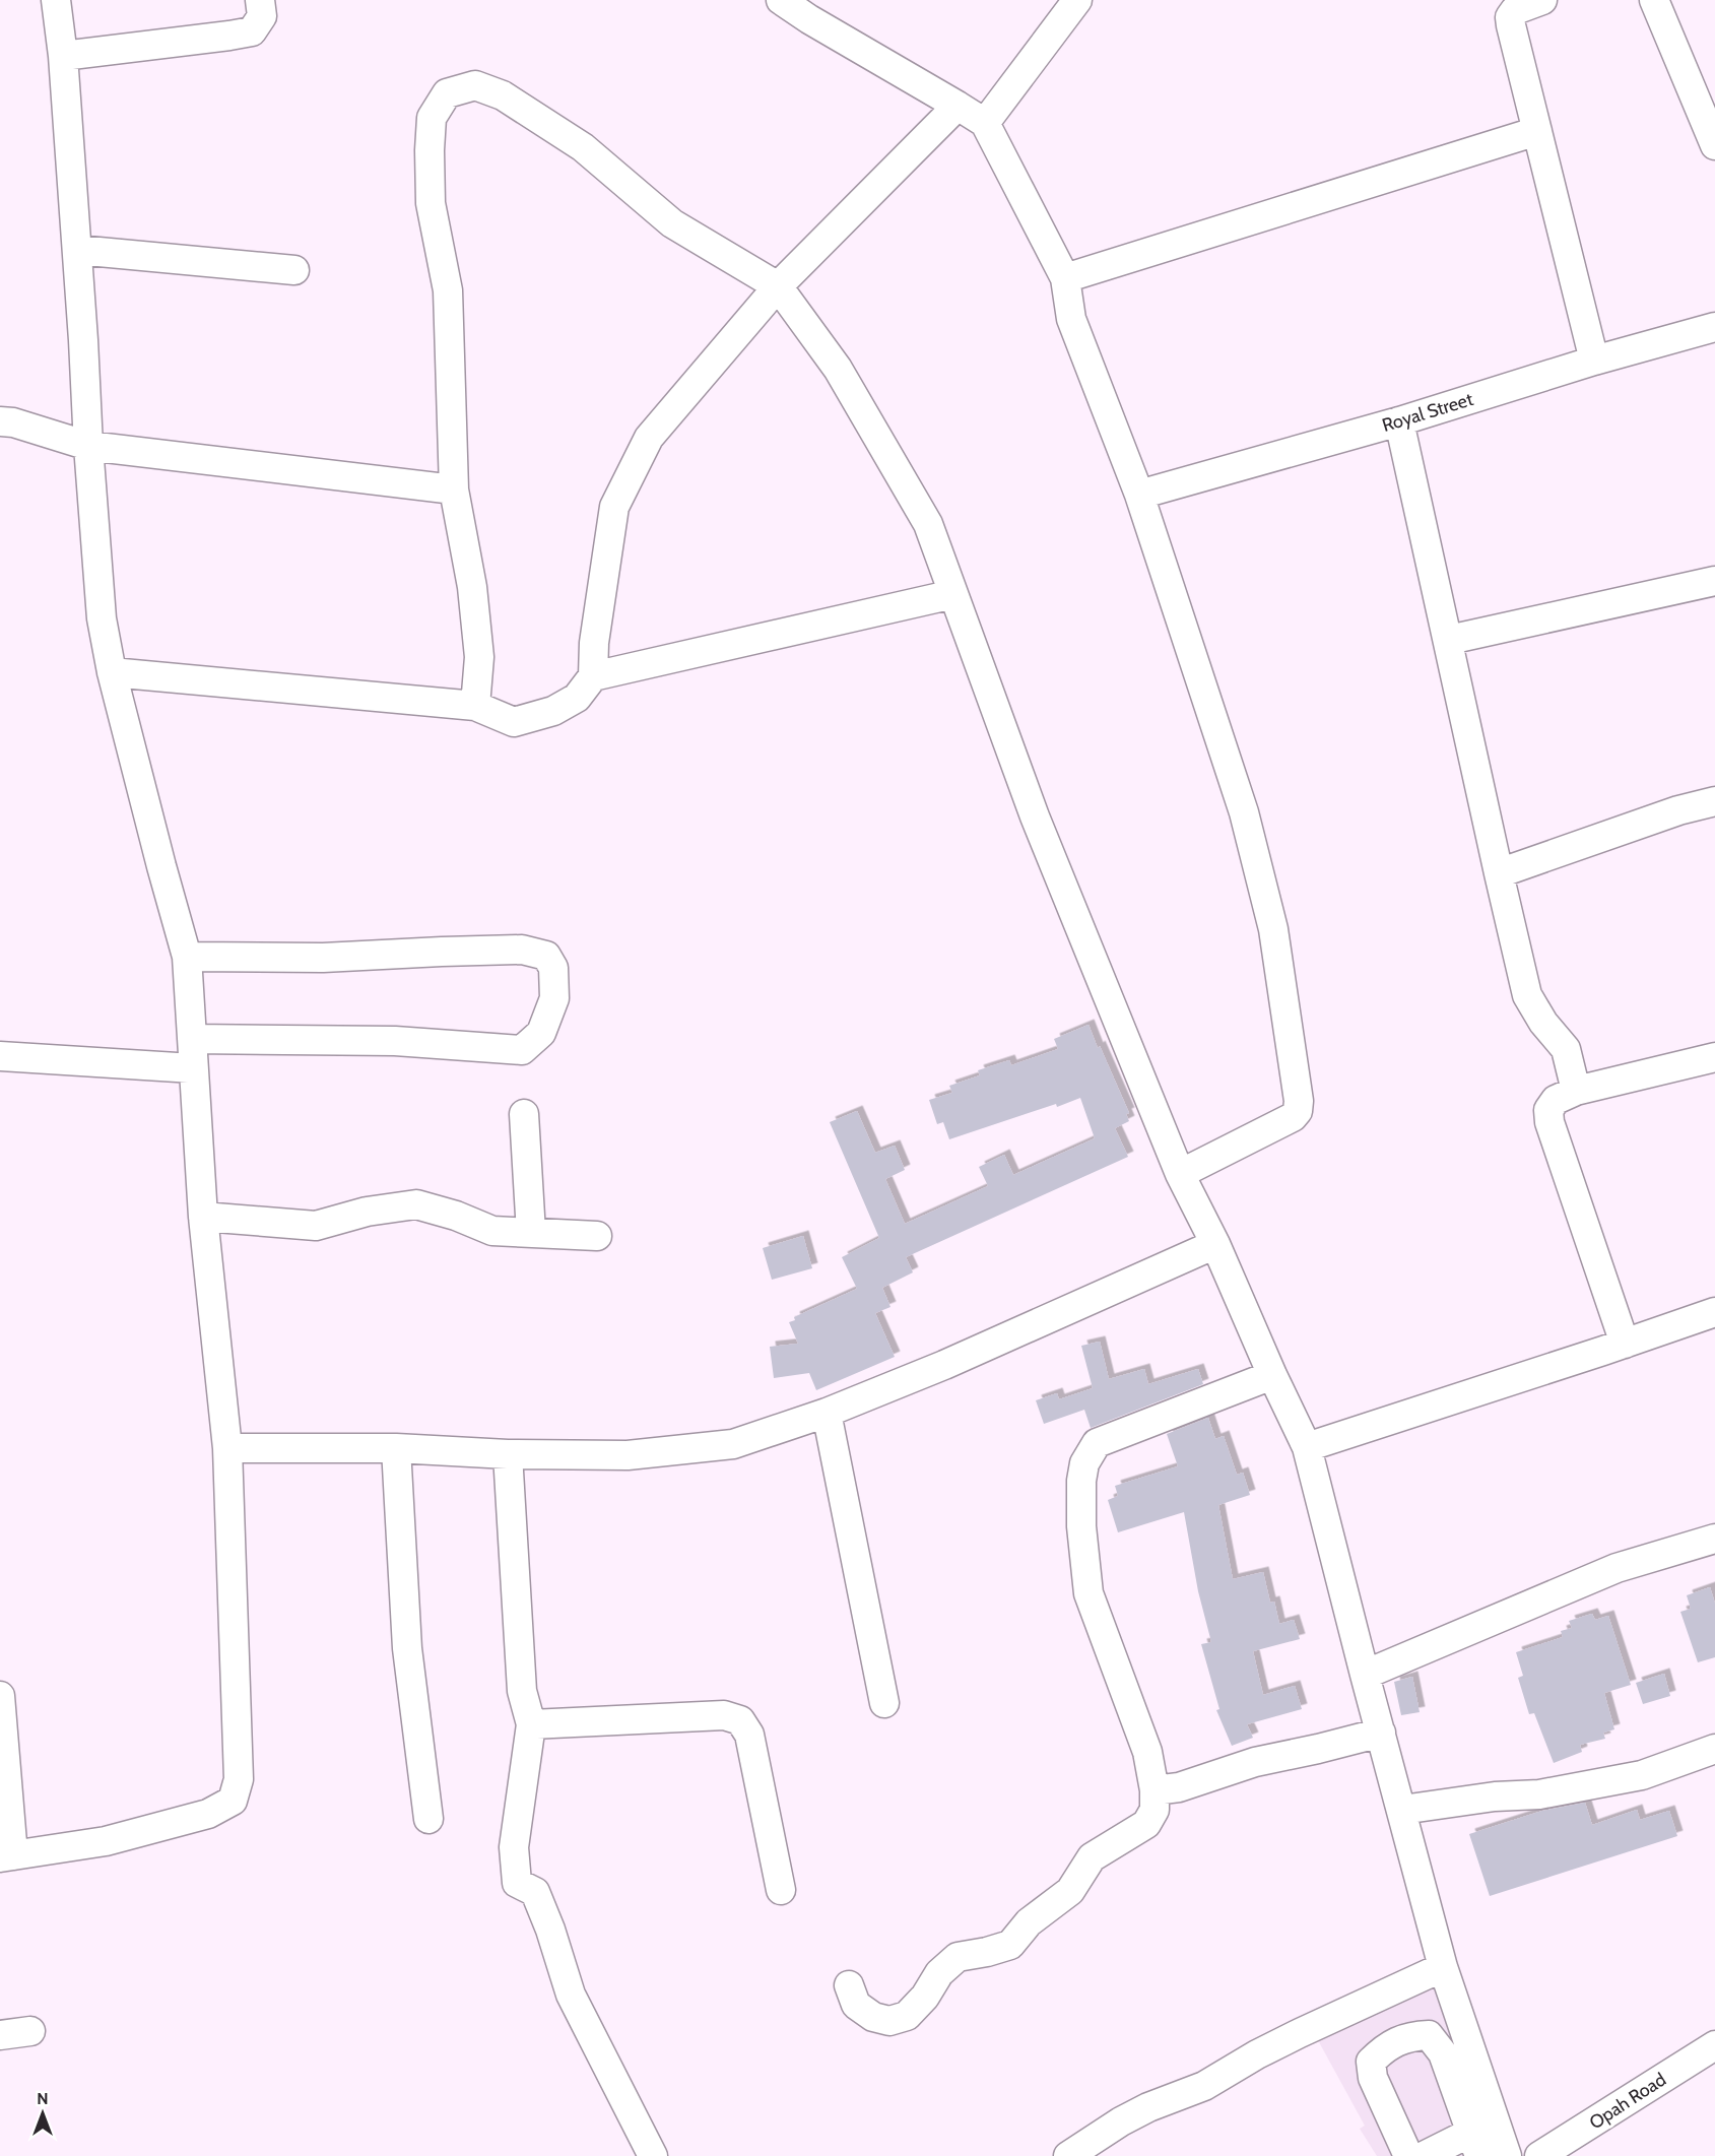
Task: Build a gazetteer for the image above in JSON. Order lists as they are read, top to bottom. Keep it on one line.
{"streets":{"street":["Royal Street","Opah Road"]},"north":"top"}
